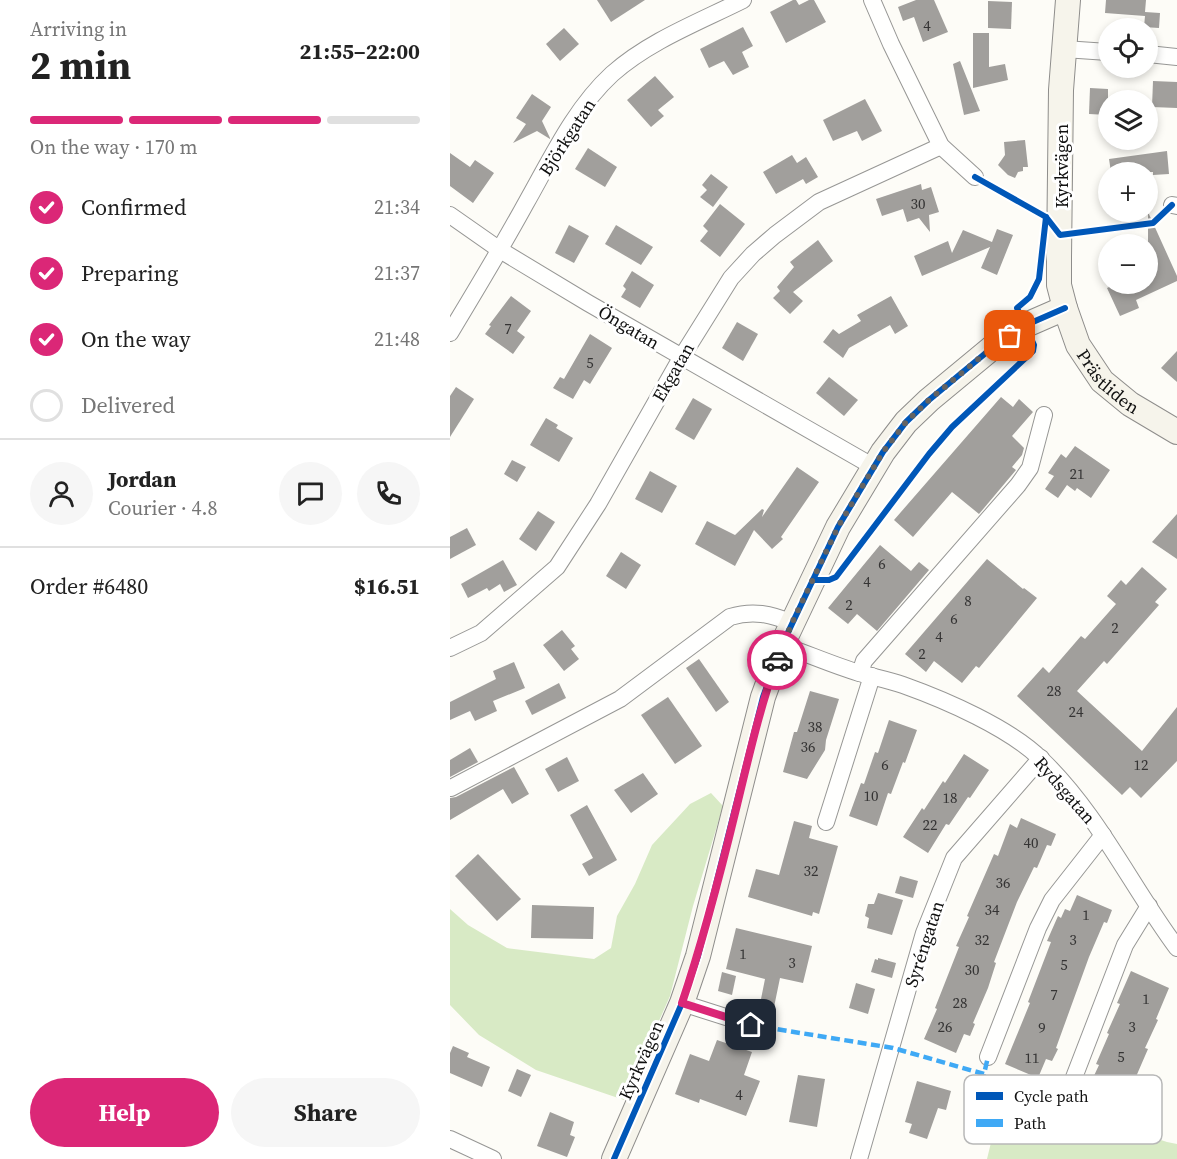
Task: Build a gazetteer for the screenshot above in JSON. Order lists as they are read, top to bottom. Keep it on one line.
{"streets":{"street":["Björkgatan","Kyrkvägen","Öngatan","Ekgatan","Prästliden","Rydsgatan","Syréngatan"]},"crossings":[["Björkgatan","Öngatan"],["Kyrkvägen","Öngatan"],["Kyrkvägen","Prästliden"],["Kyrkvägen","Rydsgatan"],["Öngatan","Ekgatan"],["Rydsgatan","Syréngatan"]],"house_numbers":["4","30","7","5","21","6","4","8","2","6","2","4","2","28","24","38","36","6","12","10","18","22","40","32","36","34","1","32","3","1","3","5","30","7","1","28","26","3","9","5","11","4"],"legend":["Cycle path","Path"],"page":{"heading":["2 min","Arriving in","21:55–22:00"],"panel":["Jordan","Courier · 4.8","Order #6480","$16.51"],"map_buttons":["+","−"],"bar":"On the way · 170 m","list":[["Confirmed","21:34"],["Preparing","21:37"],["On the way","21:48"],"Delivered"],"buttons":["Help","Share"]}}
